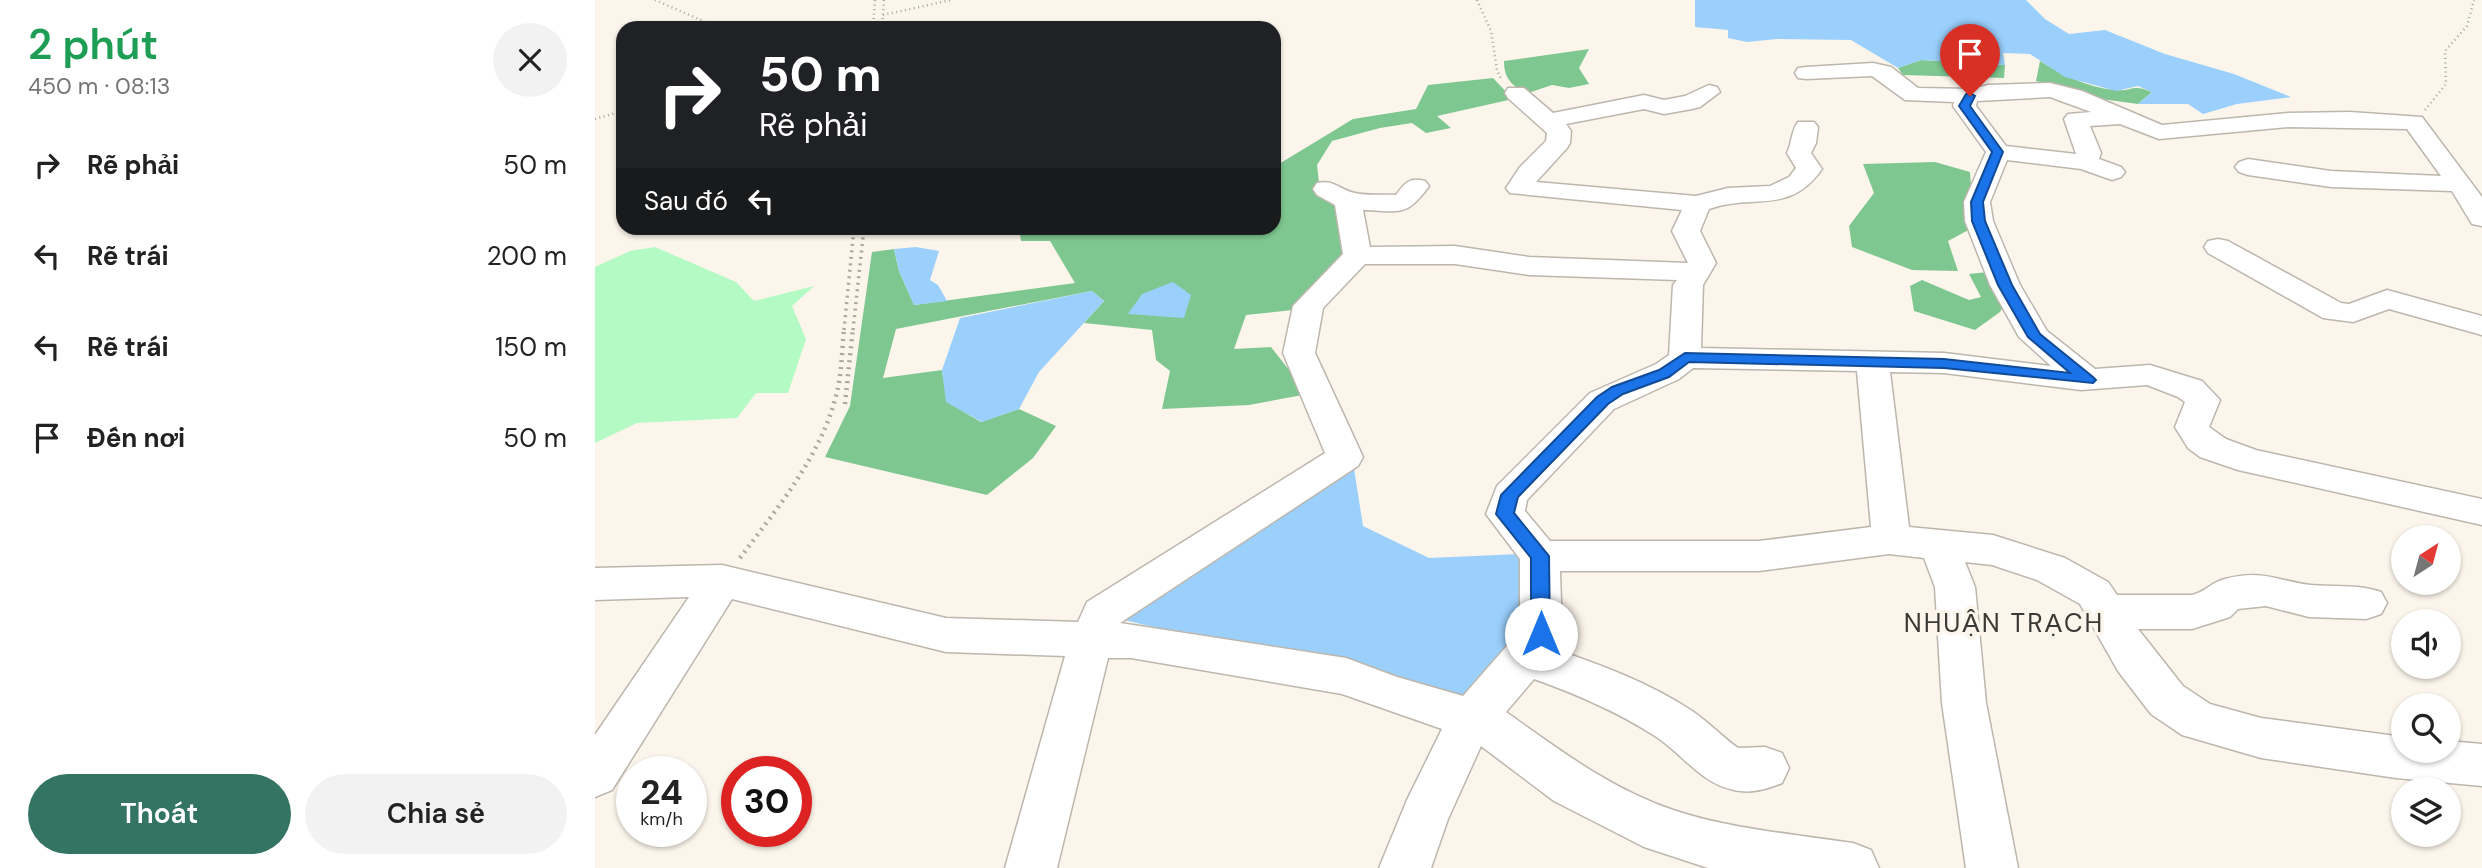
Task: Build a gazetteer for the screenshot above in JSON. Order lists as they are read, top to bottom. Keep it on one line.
{"districts":["NHUẬN TRẠCH"],"north":"top right","page":{"heading":["2 phút","450 m · 08:13"],"turn":["50 m","Rẽ phải"],"list":[{"name":"Rẽ phải","value":"50 m"},{"name":"Rẽ trái","value":"200 m"},{"name":"Rẽ trái","value":"150 m"},{"name":"Đến nơi","value":"50 m"}],"then":"Sau đó","speed":"24 km/h","limit":"30","buttons":["Thoát","Chia sẻ"]}}
